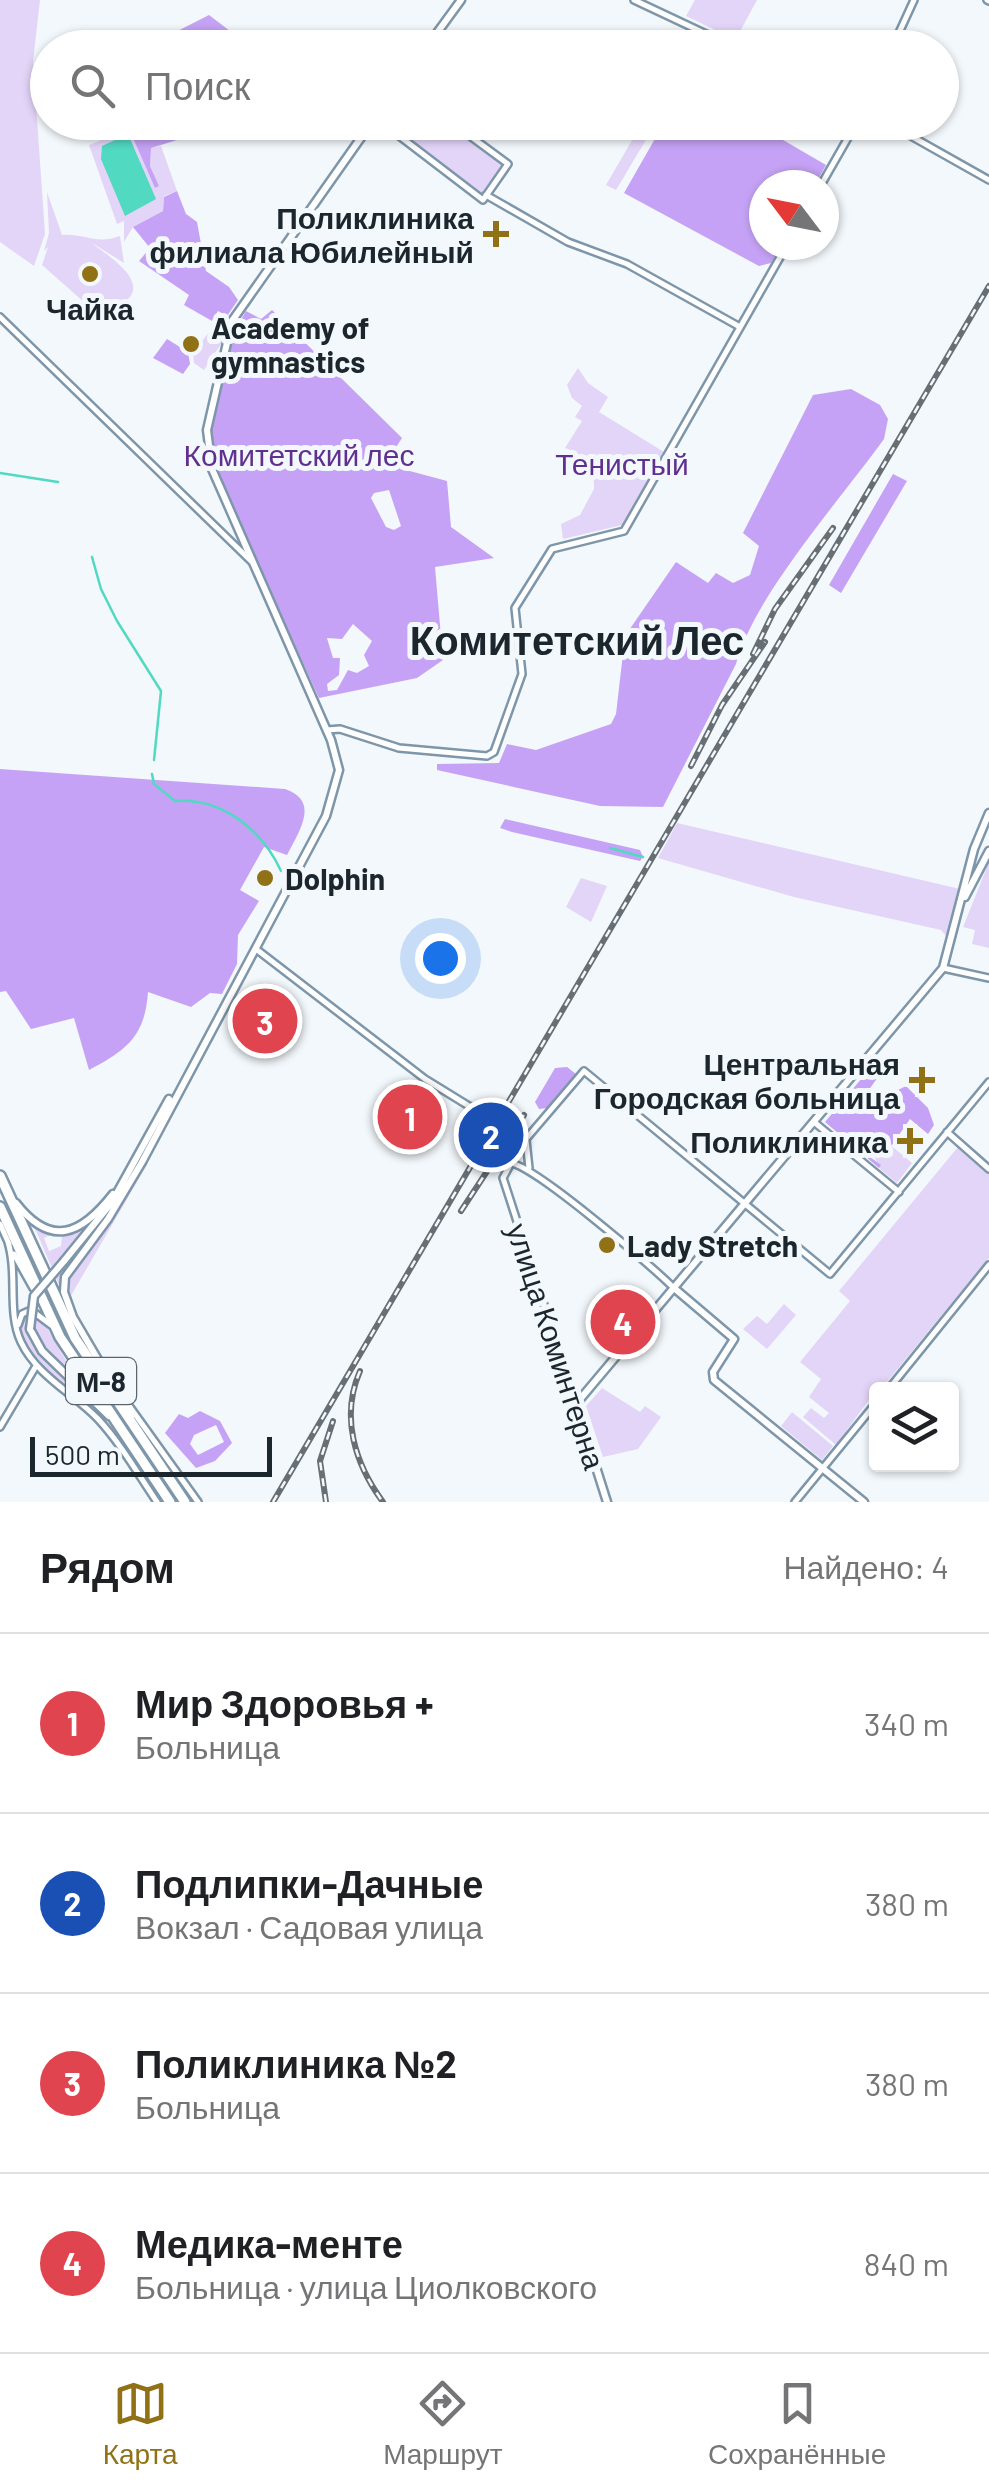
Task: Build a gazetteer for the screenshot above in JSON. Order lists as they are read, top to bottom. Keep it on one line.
{"streets":{"highway":["М-8"],"main road":["улица Коминтерна"]},"districts":["Комитетский Лес"],"parks":["Комитетский лес","Тенистый"],"places":{"health":["Поликлиника филиала Юбилейный","Центральная Городская больница","Поликлиника"],"other":["Чайка","Academy of gymnastics","Dolphin","Lady Stretch"]},"scale_bar":"500 m","north":"top left","page":{"search":"Поиск","pins":["3","1","2","4"],"scale":"500 m","heading":["Рядом","Найдено: 4"],"list":[{"mark":"1","name":"Мир Здоровья +","note":"Больница","value":"340 m"},{"mark":"2","name":"Подлипки-Дачные","note":"Вокзал · Садовая улица","value":"380 m"},{"mark":"3","name":"Поликлиника №2","note":"Больница","value":"380 m"},{"mark":"4","name":"Медика-менте","note":"Больница · улица Циолковского","value":"840 m"}],"nav":["Карта","Маршрут","Сохранённые"]}}
